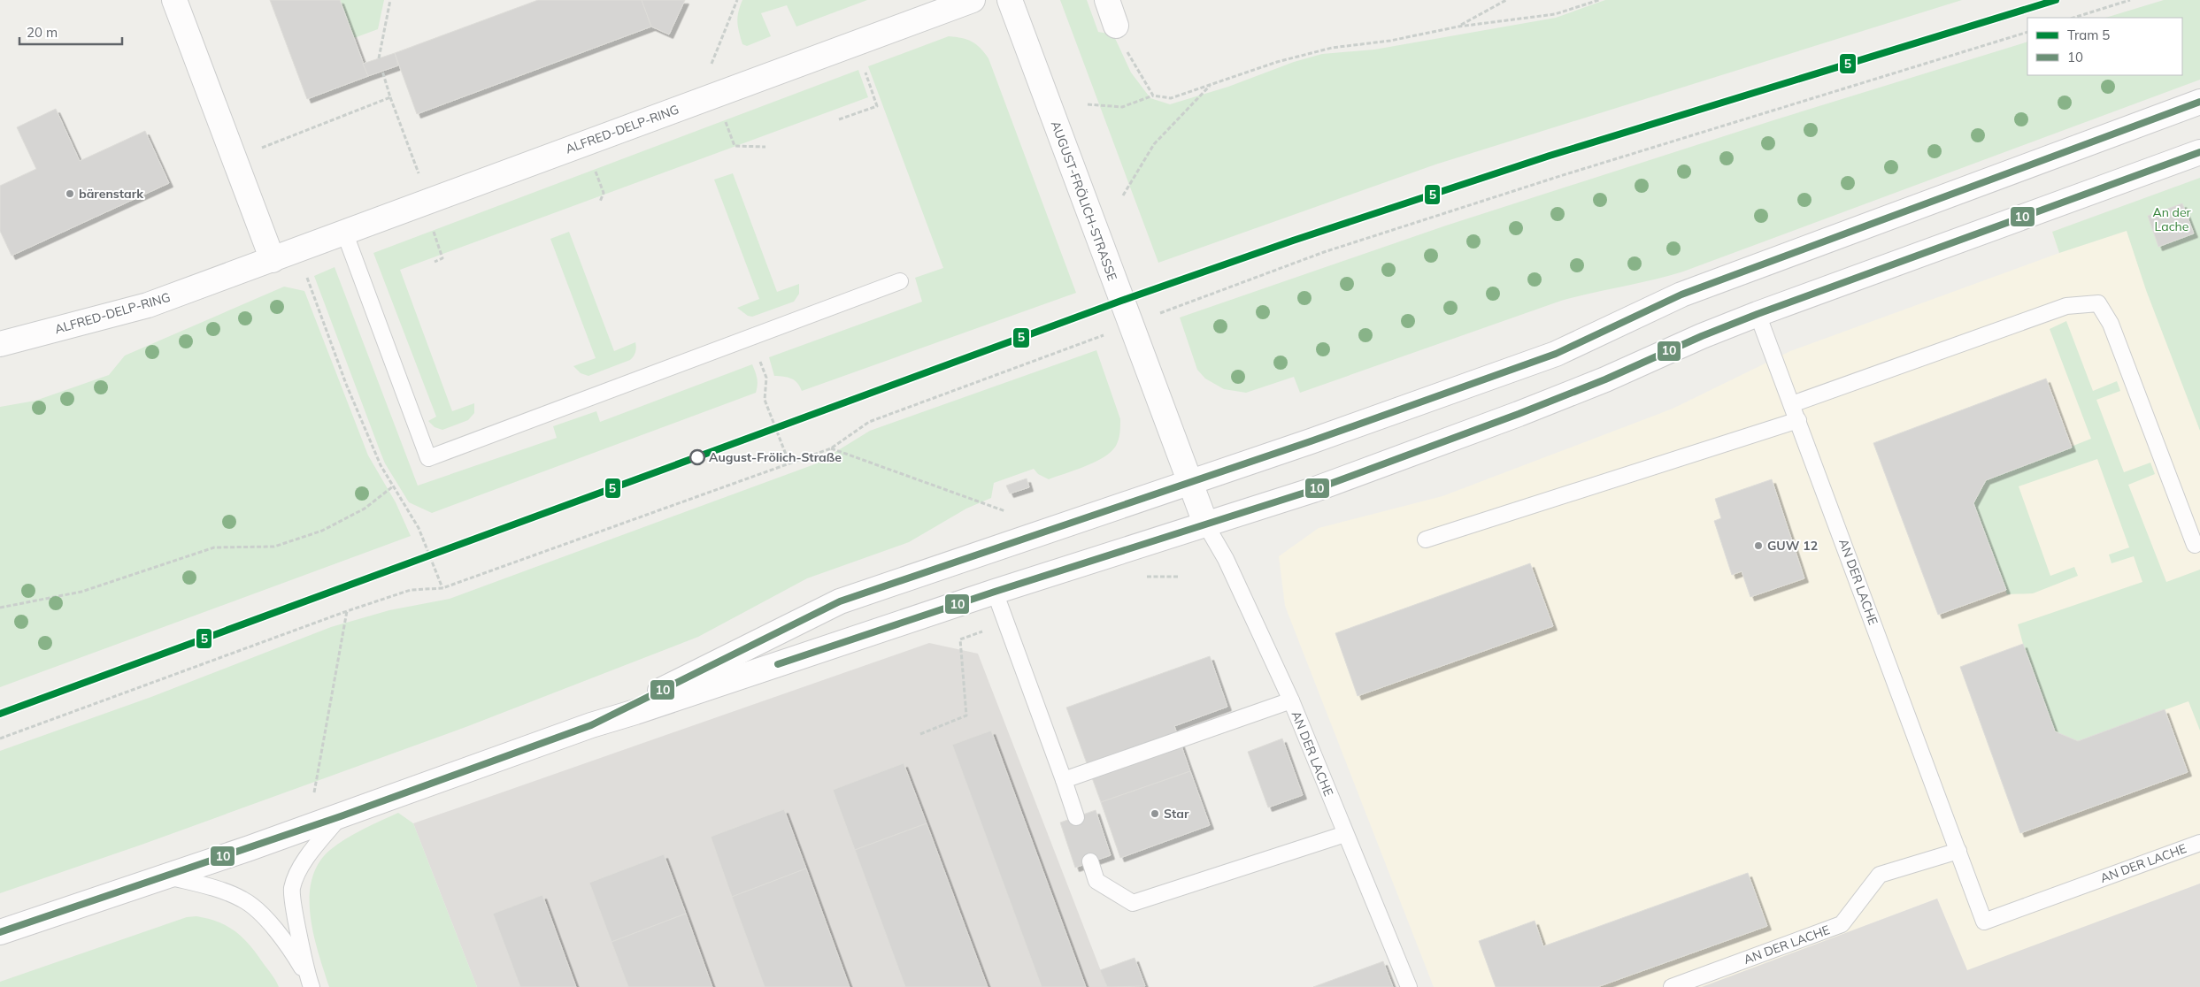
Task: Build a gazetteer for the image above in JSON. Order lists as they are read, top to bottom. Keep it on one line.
{"streets":{"main road":["ALFRED-DELP-RING","AUGUST-FRÖLICH-STRASSE"],"lane":["AN DER LACHE"]},"crossings":[["AUGUST-FRÖLICH-STRASSE","AN DER LACHE"]],"parks":["An der Lache"],"places":["bärenstark","August-Frölich-Straße","GUW 12","Star"],"lines":["tram line 5","transit line 10"],"legend":["Tram 5","10"],"scale_bar":"20 m"}
